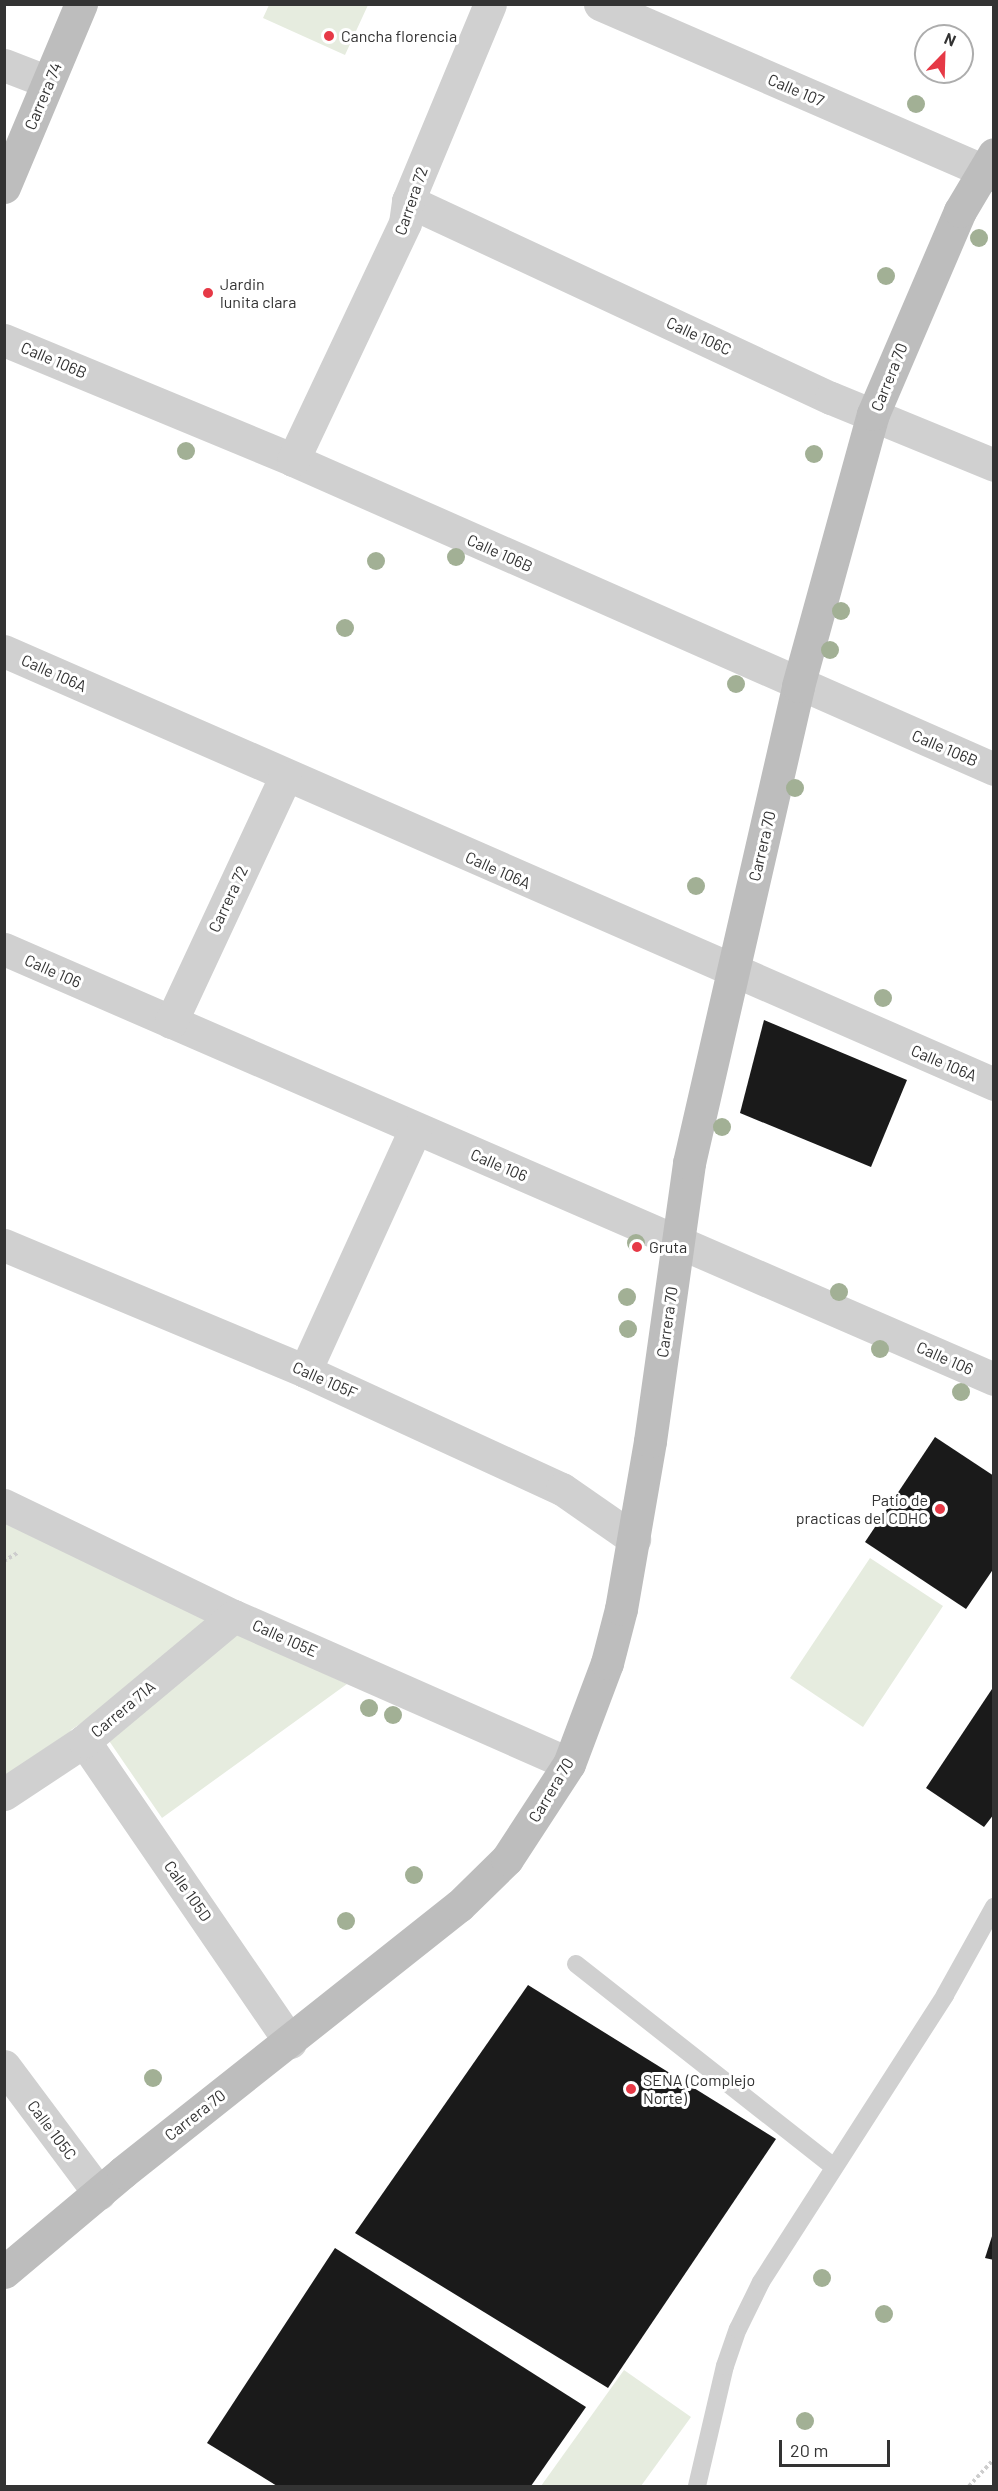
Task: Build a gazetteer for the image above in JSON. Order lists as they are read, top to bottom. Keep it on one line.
{"streets":{"street":["Calle 107","Carrera 74","Carrera 72","Calle 106C","Calle 106B","Carrera 70","Calle 106A","Calle 106","Calle 105F","Calle 105E","Carrera 71A","Calle 105D","Calle 105C"]},"crossings":[["Calle 107","Carrera 70"],["Carrera 72","Calle 106C"],["Carrera 72","Calle 106B"],["Carrera 72","Calle 106A"],["Carrera 72","Calle 106"],["Calle 106C","Carrera 70"],["Calle 106B","Carrera 70"],["Carrera 70","Calle 106A"],["Carrera 70","Calle 106"],["Carrera 70","Calle 105F"],["Carrera 70","Calle 105E"],["Carrera 70","Calle 105D"],["Carrera 70","Calle 105C"],["Calle 105E","Carrera 71A"],["Carrera 71A","Calle 105D"]],"places":["Cancha florencia","Jardin lunita clara","Gruta","Patio de practicas del CDHC","SENA (Complejo Norte)"],"scale_bar":"20 m","north":"top right"}
